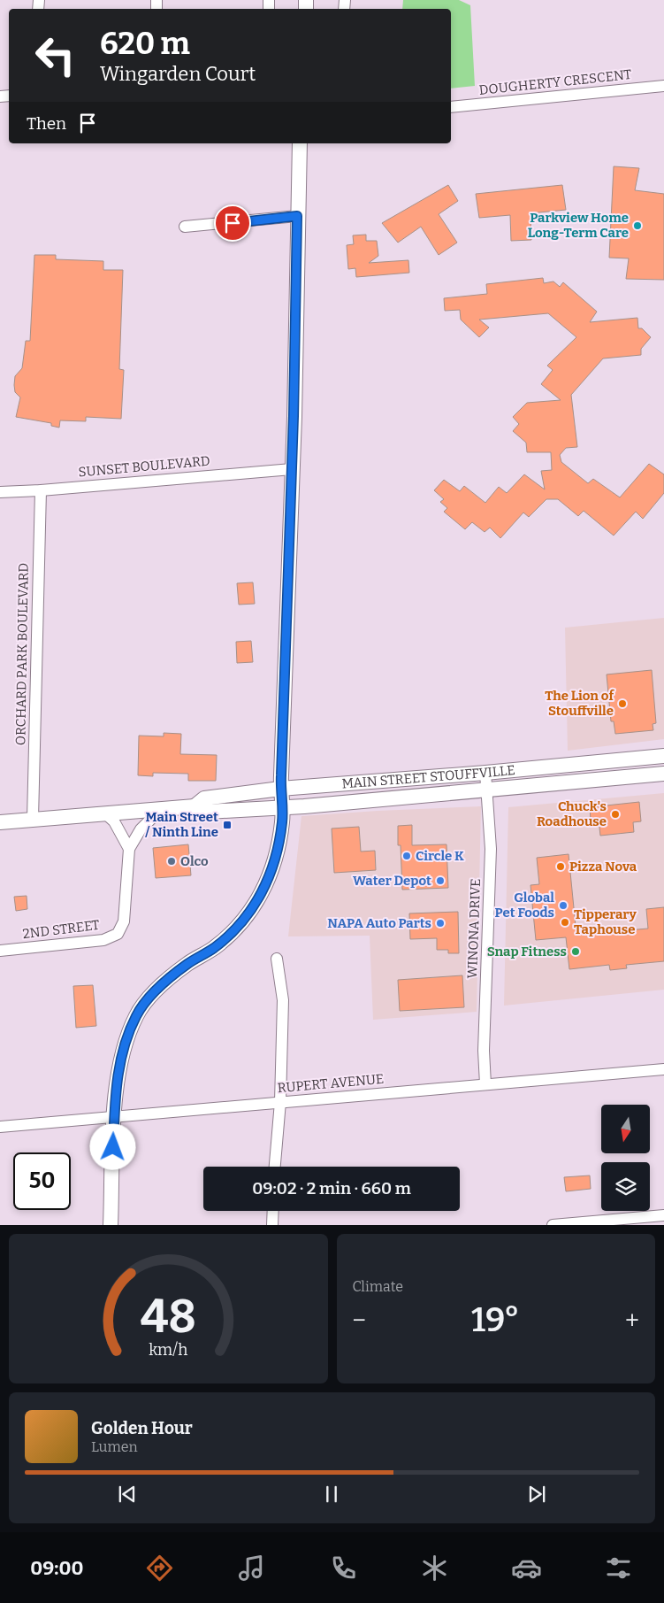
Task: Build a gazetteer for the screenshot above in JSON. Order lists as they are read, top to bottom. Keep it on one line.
{"streets":{"main road":["MAIN STREET STOUFFVILLE"],"street":["DOUGHERTY CRESCENT","SUNSET BOULEVARD","ORCHARD PARK BOULEVARD","WINONA DRIVE","2ND STREET","RUPERT AVENUE"]},"crossings":[["SUNSET BOULEVARD","ORCHARD PARK BOULEVARD"],["ORCHARD PARK BOULEVARD","MAIN STREET STOUFFVILLE"],["MAIN STREET STOUFFVILLE","WINONA DRIVE"],["MAIN STREET STOUFFVILLE","2ND STREET"],["WINONA DRIVE","RUPERT AVENUE"]],"places":{"other":["Parkview Home Long-Term Care","The Lion of Stouffville","Chuck's Roadhouse","Circle K","Olco","Pizza Nova","Water Depot","Global Pet Foods","Tipperary Taphouse","NAPA Auto Parts","Snap Fitness"],"transit":["Main Street / Ninth Line"]},"north":"bottom","page":{"turn":["620 m","Wingarden Court"],"then":"Then","limit":"50","trip":"09:02 · 2 min · 660 m","tile":"Climate","heat":["−","19°","+"],"song":["Golden Hour","Lumen"],"tabs":"09:00","gauge":["48","km/h"]}}
